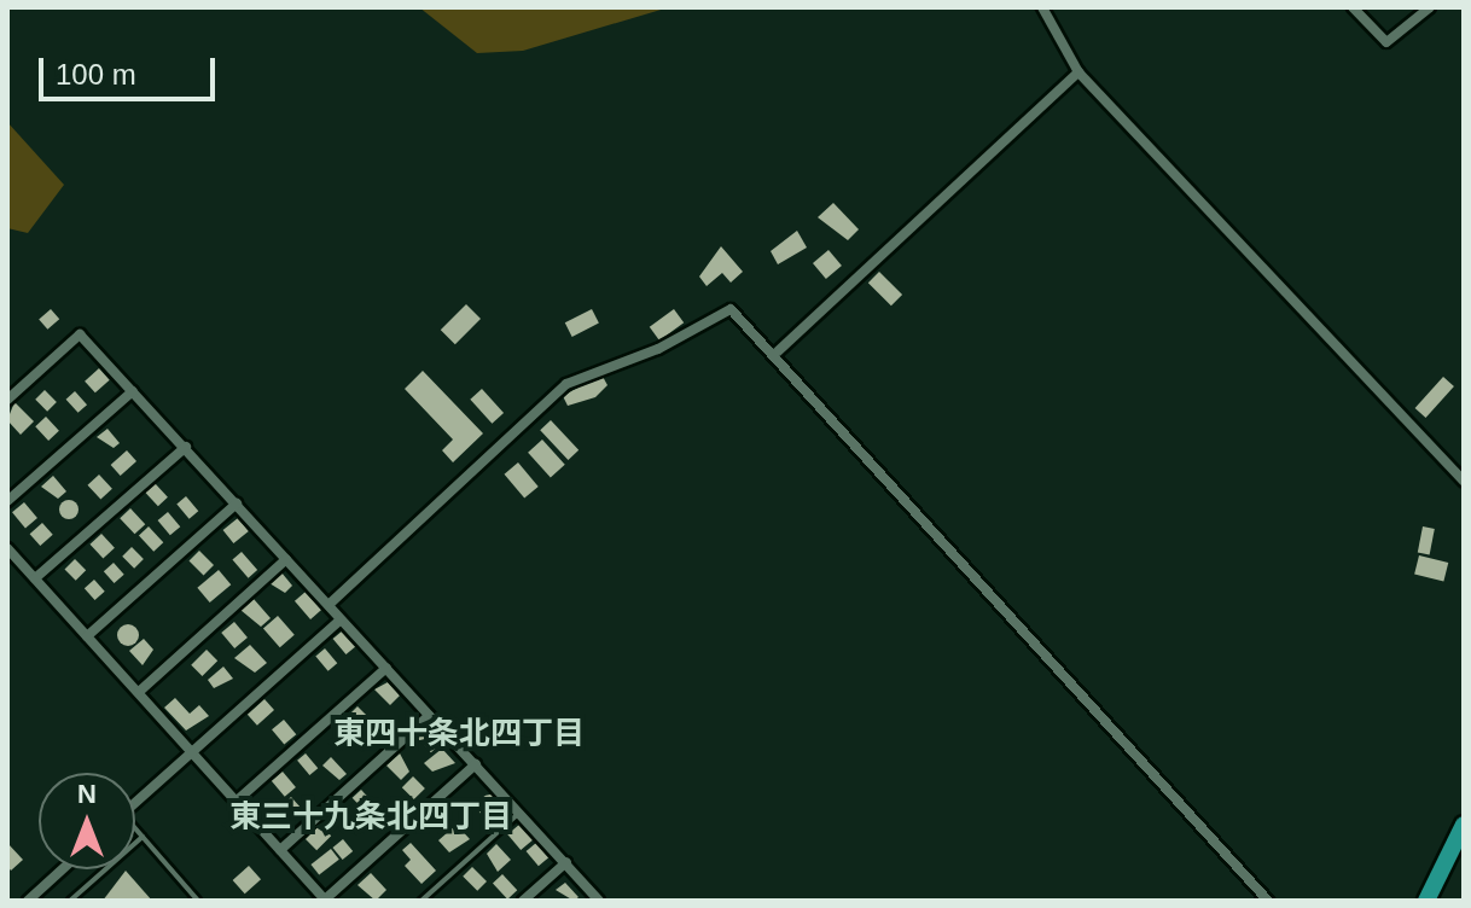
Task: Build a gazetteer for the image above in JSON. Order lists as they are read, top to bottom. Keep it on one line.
{"districts":["東四十条北四丁目","東三十九条北四丁目"],"scale_bar":"100 m","north":"top"}
